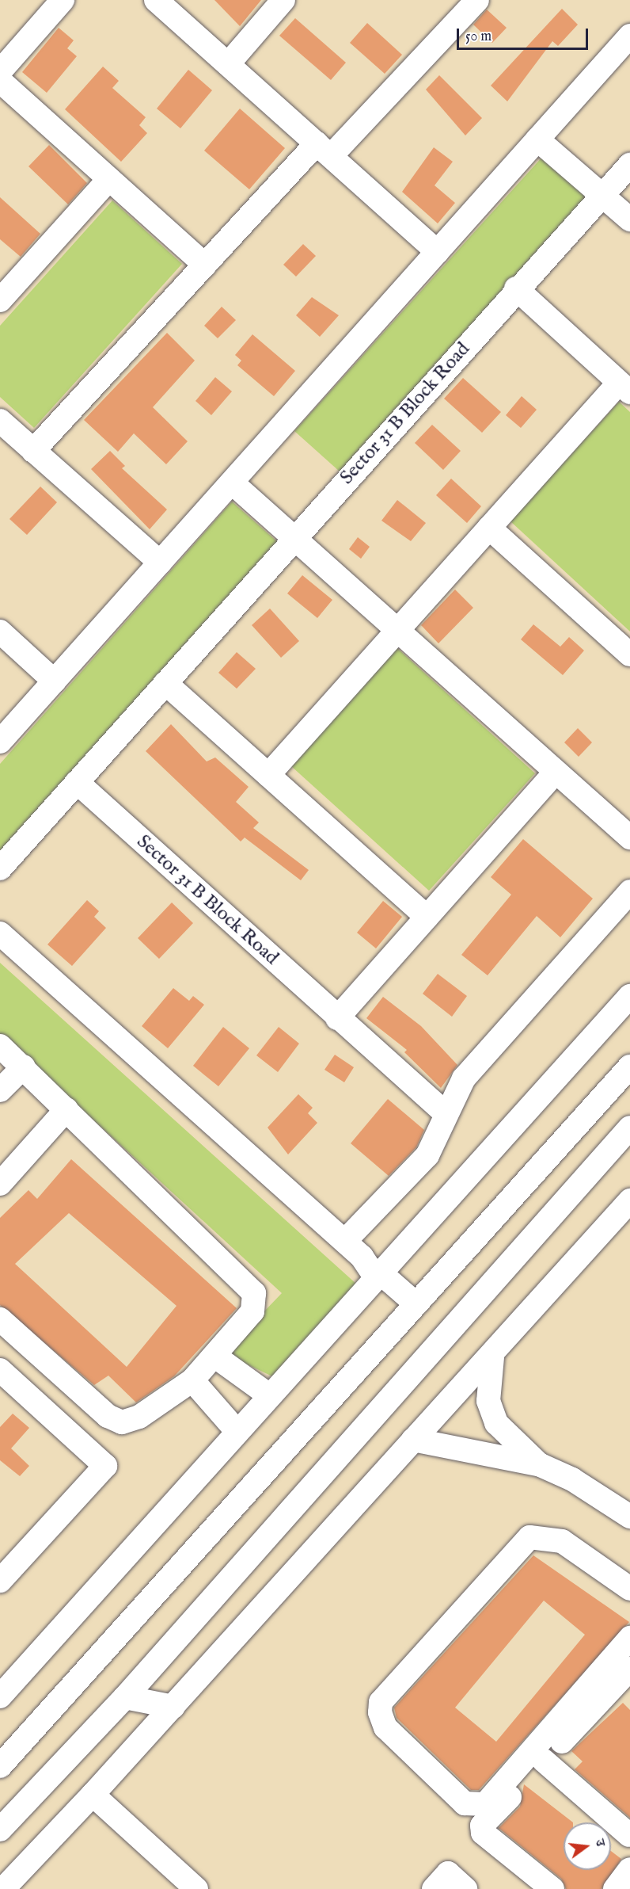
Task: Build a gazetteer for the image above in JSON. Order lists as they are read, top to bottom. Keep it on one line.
{"streets":{"street":["Sector 31 B Block Road"]},"scale_bar":"50 m","north":"right"}
